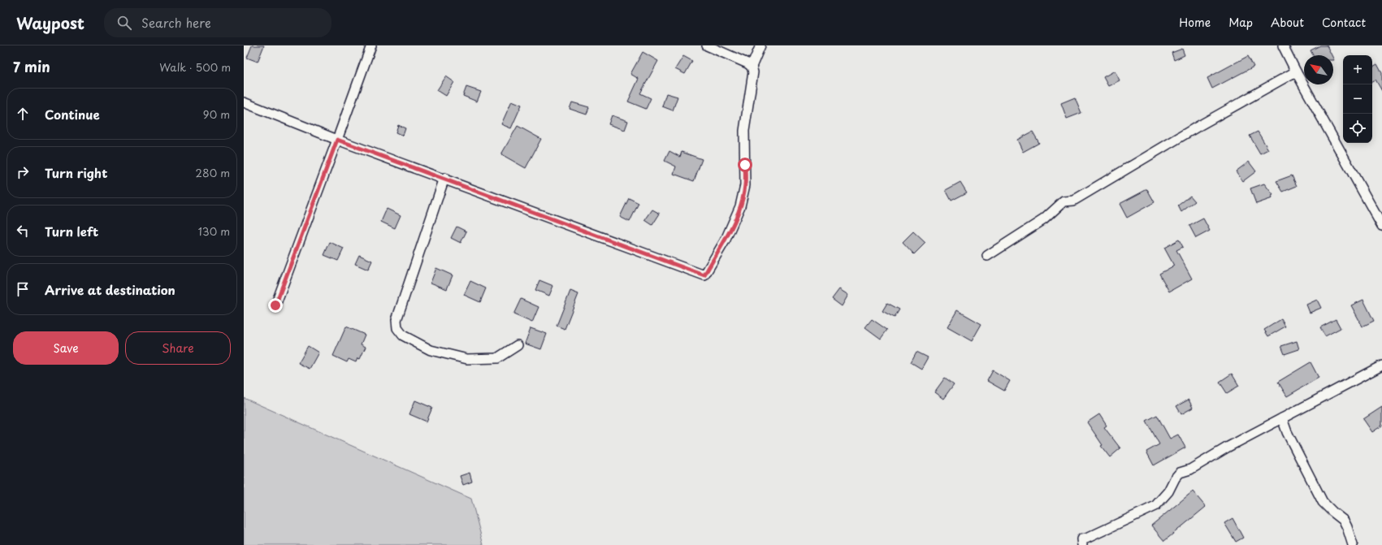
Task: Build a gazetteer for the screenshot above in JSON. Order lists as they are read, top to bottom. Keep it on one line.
{"north":"top left","page":{"header":"Waypost","search":"Search here","nav":["Home","Map","About","Contact"],"heading":["7 min","Walk · 500 m"],"map_buttons":["+","−"],"list":[["Continue","90 m"],["Turn right","280 m"],["Turn left","130 m"],"Arrive at destination"],"buttons":["Save","Share"]}}
